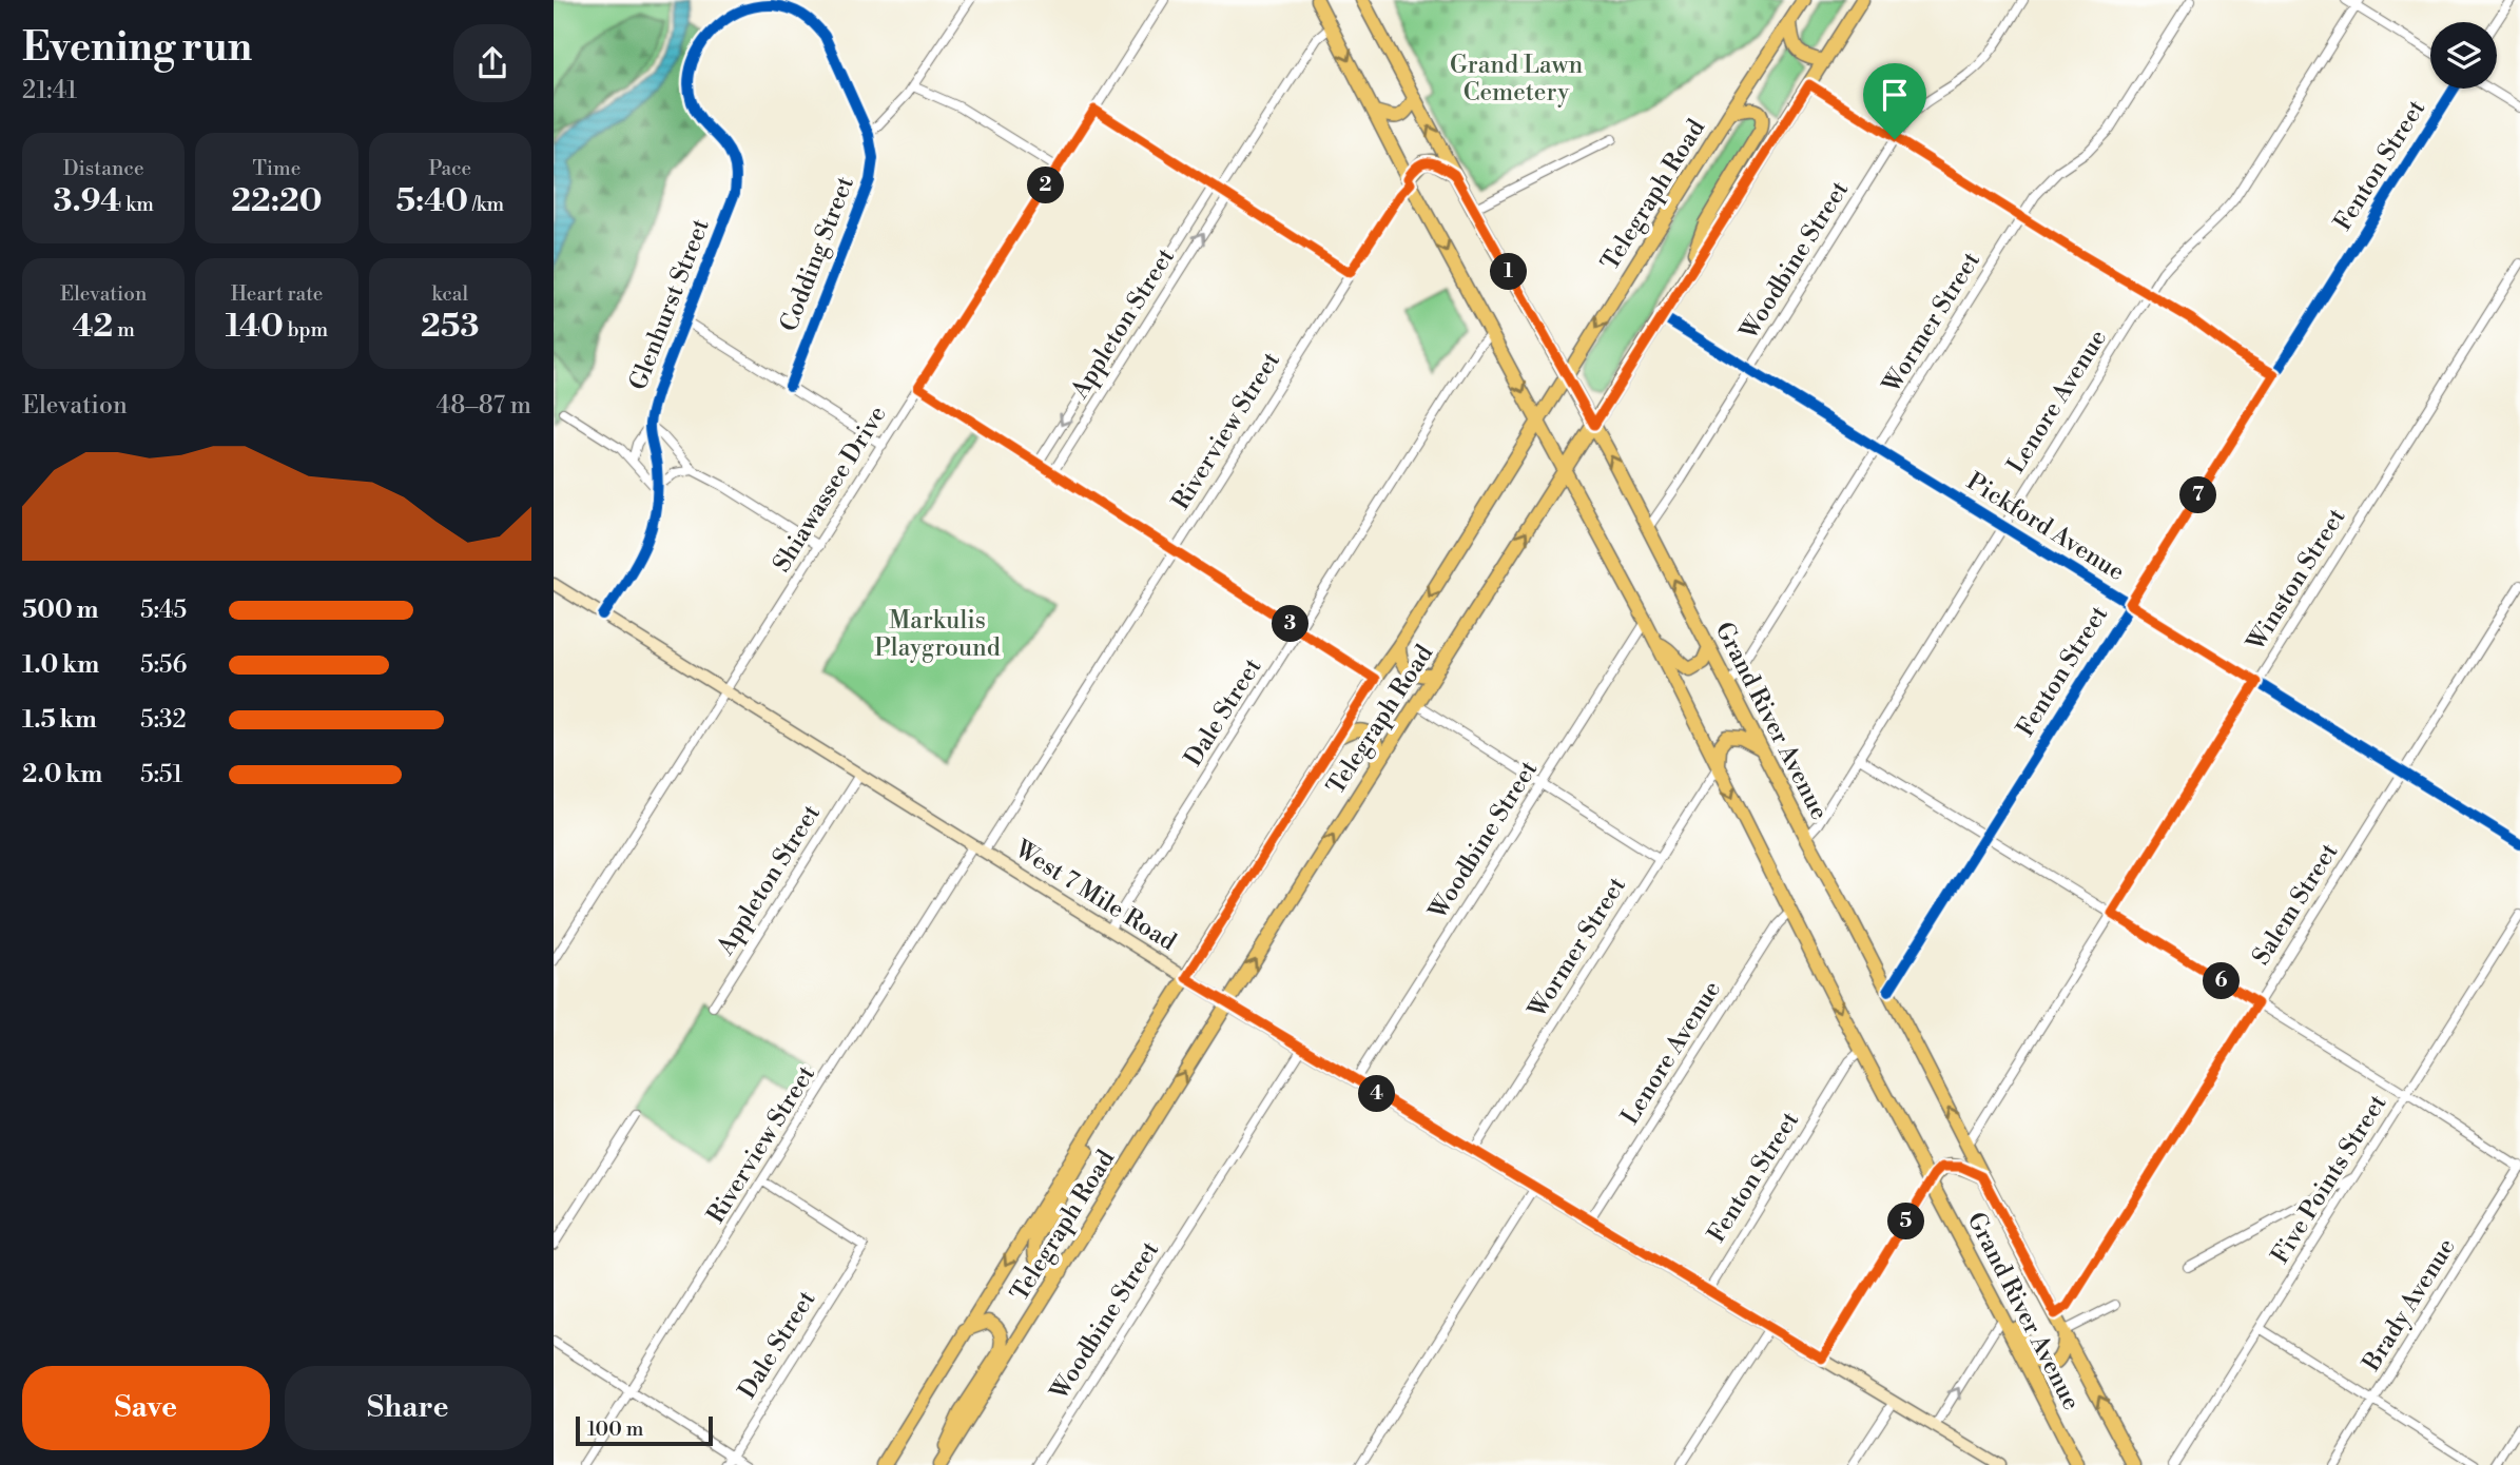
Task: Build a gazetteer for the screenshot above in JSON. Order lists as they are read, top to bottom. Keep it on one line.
{"streets":{"main road":["Telegraph Road","Grand River Avenue","West 7 Mile Road"],"street":["Fenton Street","Codding Street","Woodbine Street","Glenhurst Street","Wormer Street","Appleton Street","Lenore Avenue","Riverview Street","Shiawassee Drive","Pickford Avenue","Winston Street","Dale Street","Salem Street","Five Points Street","Brady Avenue"]},"crossings":[["Fenton Street","Pickford Avenue"],["Fenton Street","Grand River Avenue"],["Fenton Street","West 7 Mile Road"],["Telegraph Road","Pickford Avenue"],["Telegraph Road","Grand River Avenue"],["Telegraph Road","West 7 Mile Road"],["Woodbine Street","Pickford Avenue"],["Woodbine Street","Grand River Avenue"],["Woodbine Street","West 7 Mile Road"],["Glenhurst Street","West 7 Mile Road"],["Wormer Street","Pickford Avenue"],["Wormer Street","Grand River Avenue"],["Wormer Street","West 7 Mile Road"],["Appleton Street","Grand River Avenue"],["Appleton Street","West 7 Mile Road"],["Lenore Avenue","Pickford Avenue"],["Lenore Avenue","Grand River Avenue"],["Lenore Avenue","West 7 Mile Road"],["Riverview Street","Dale Street"],["Riverview Street","Grand River Avenue"],["Riverview Street","West 7 Mile Road"],["Shiawassee Drive","West 7 Mile Road"],["Pickford Avenue","Winston Street"],["Pickford Avenue","Salem Street"],["Winston Street","Grand River Avenue"],["Dale Street","Grand River Avenue"],["Dale Street","West 7 Mile Road"],["Grand River Avenue","Salem Street"]],"parks":["Grand Lawn Cemetery","Markulis Playground"],"scale_bar":"100 m","page":{"heading":["Evening run","21:41"],"stats":[["Distance","3.94 km"],["Time","22:20"],["Pace","5:40 /km"],["Elevation","42 m"],["Heart rate","140 bpm"],["kcal","253"]],"pins":["2","1","7","3","6","4","5"],"chart":["Elevation","48–87 m"],"list":[{"name":"500 m","note":"5:45"},{"name":"1.0 km","note":"5:56"},{"name":"1.5 km","note":"5:32"},{"name":"2.0 km","note":"5:51"}],"buttons":["Save","Share"],"scale":"100 m"}}
